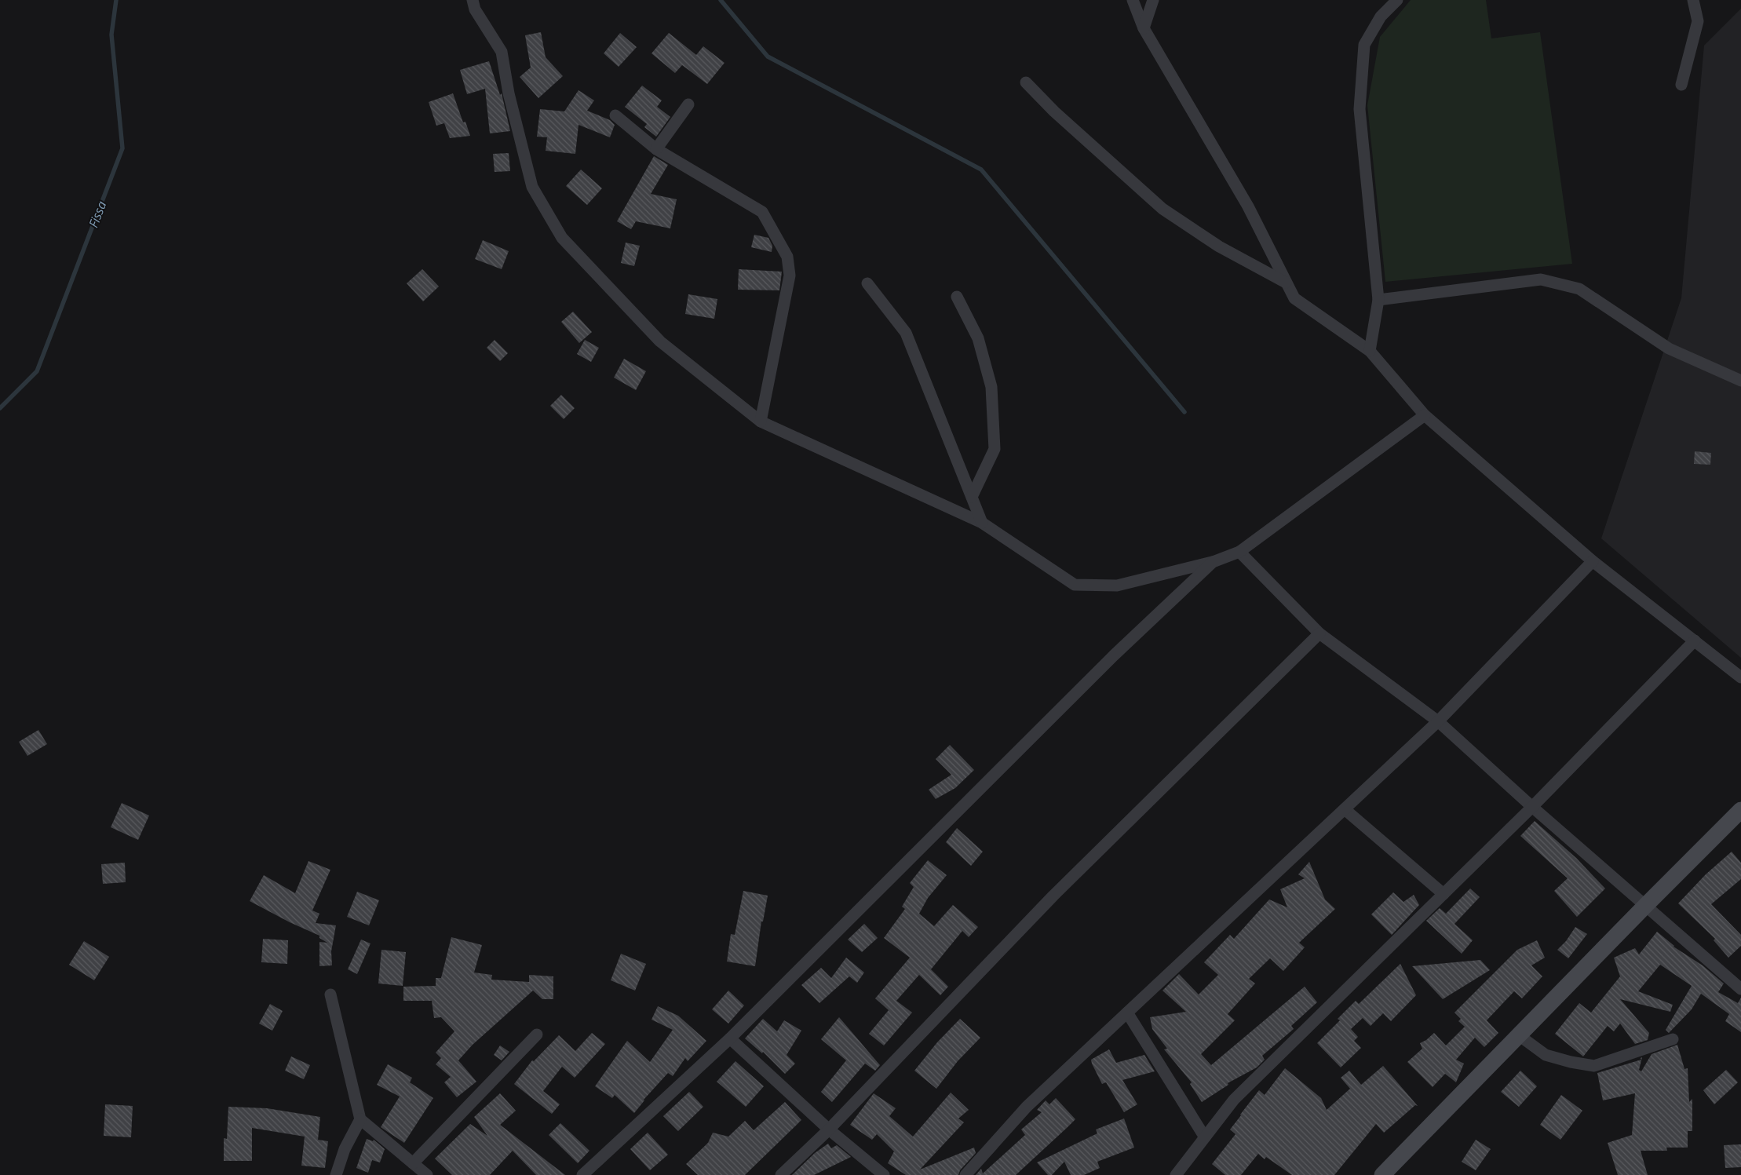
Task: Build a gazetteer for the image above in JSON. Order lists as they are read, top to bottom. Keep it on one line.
{"water":["Fissa"]}
